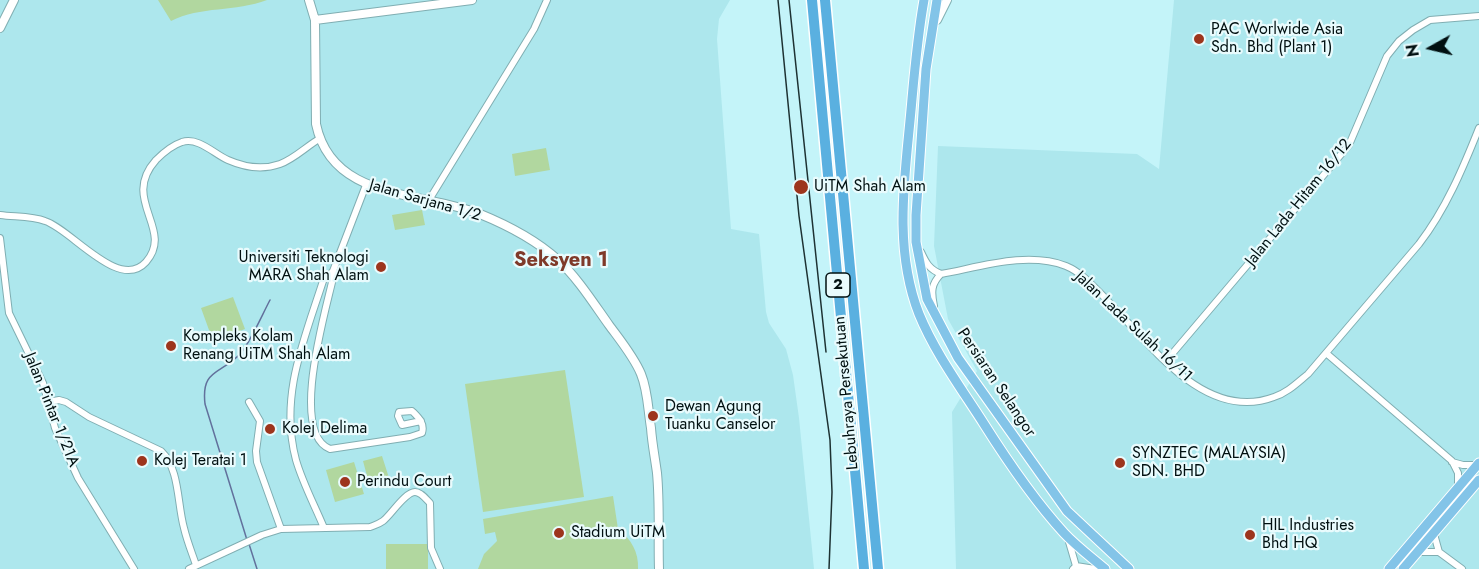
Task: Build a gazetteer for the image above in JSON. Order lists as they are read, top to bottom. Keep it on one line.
{"streets":{"highway":["2","Lebuhraya Persekutuan"],"main road":["Persiaran Selangor"],"street":["Jalan Sarjana 1/2","Jalan Lada Hitam 16/12","Jalan Lada Sulah 16/11","Jalan Pintar 1/21A"]},"crossings":[["Jalan Lada Hitam 16/12","Jalan Lada Sulah 16/11"]],"districts":["Seksyen 1"],"places":["PAC Worlwide Asia Sdn. Bhd (Plant 1)","UiTM Shah Alam","Universiti Teknologi MARA Shah Alam","Kompleks Kolam Renang UiTM Shah Alam","Dewan Agung Tuanku Canselor","Kolej Delima","Kolej Teratai 1","SYNZTEC (MALAYSIA) SDN. BHD","Perindu Court","Stadium UiTM","HIL Industries Bhd HQ"],"north":"left"}
